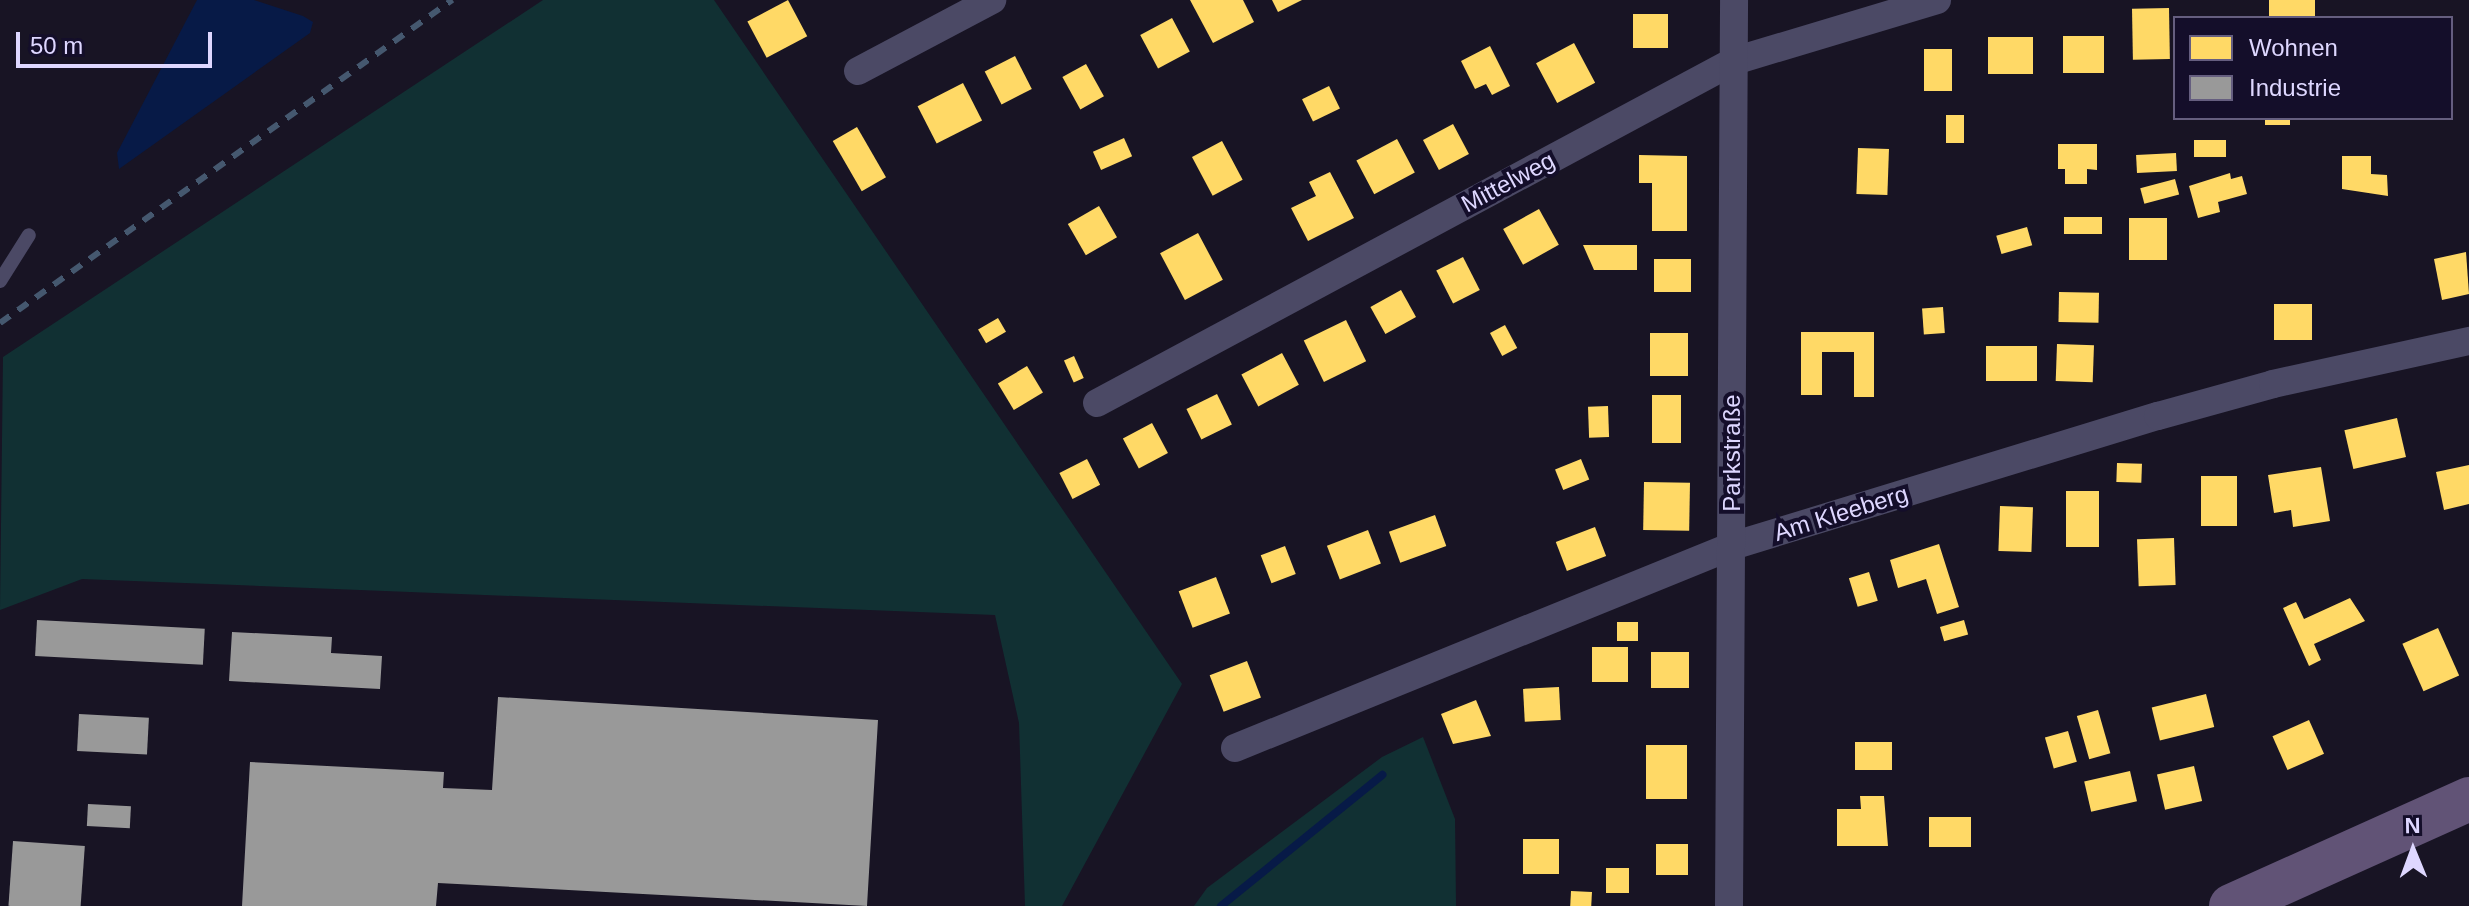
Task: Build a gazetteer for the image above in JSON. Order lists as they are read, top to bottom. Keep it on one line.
{"streets":{"street":["Mittelweg","Parkstraße","Am Kleeberg"]},"crossings":[["Mittelweg","Parkstraße"],["Parkstraße","Am Kleeberg"]],"legend":["Wohnen","Industrie"],"scale_bar":"50 m","north":"top"}
